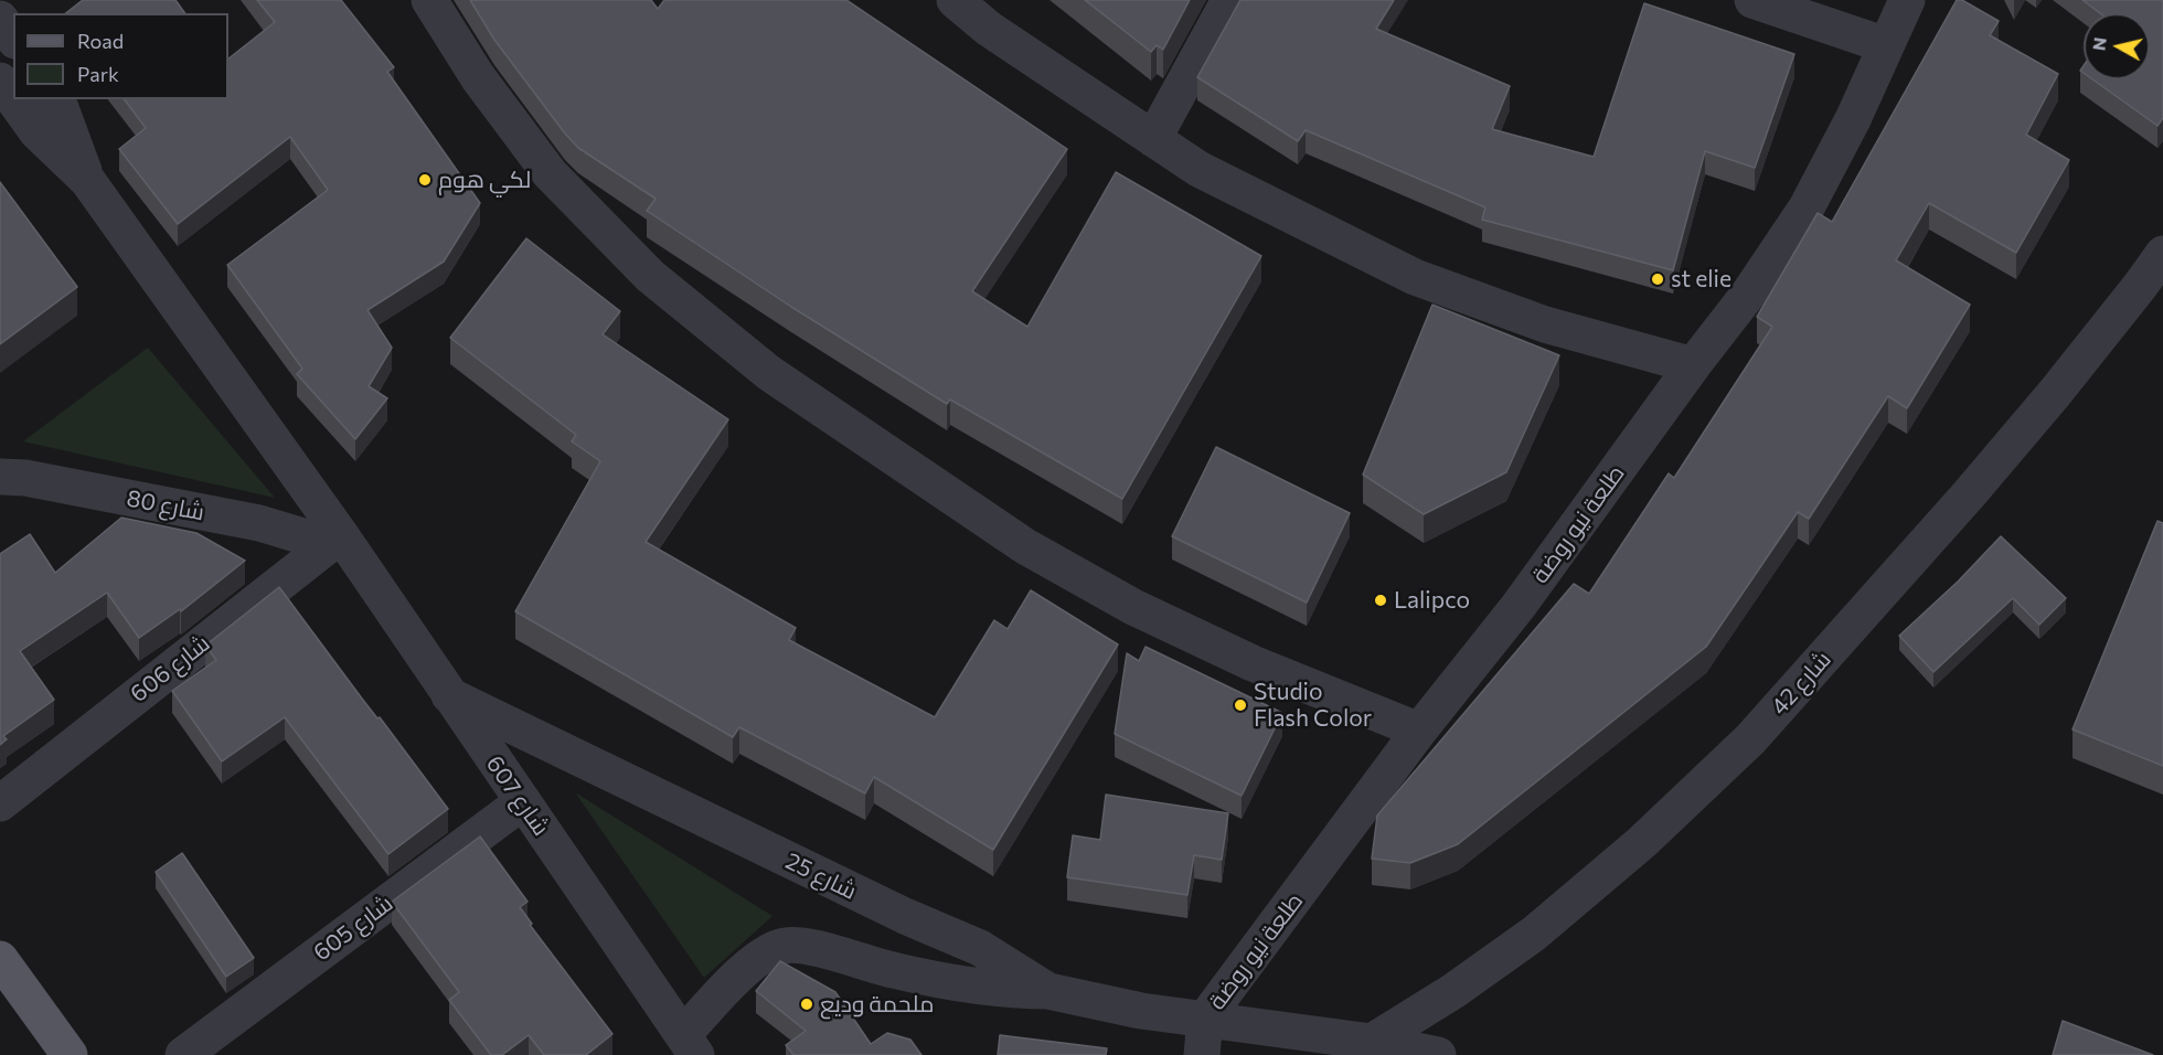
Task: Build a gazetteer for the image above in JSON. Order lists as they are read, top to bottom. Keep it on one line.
{"streets":{"street":["شارع 80","طلعة نيو روضة","شارع 606","شارع 42","شارع 607","شارع 25","شارع 605"]},"crossings":[["شارع 80","شارع 606"],["شارع 80","شارع 607"],["طلعة نيو روضة","شارع 25"],["شارع 606","شارع 607"],["شارع 42","شارع 25"],["شارع 607","شارع 25"],["شارع 607","شارع 605"]],"places":["لكي هوم","st elie","Lalipco","Studio Flash Color","ملحمة وديع"],"legend":["Road","Park"],"north":"left"}
